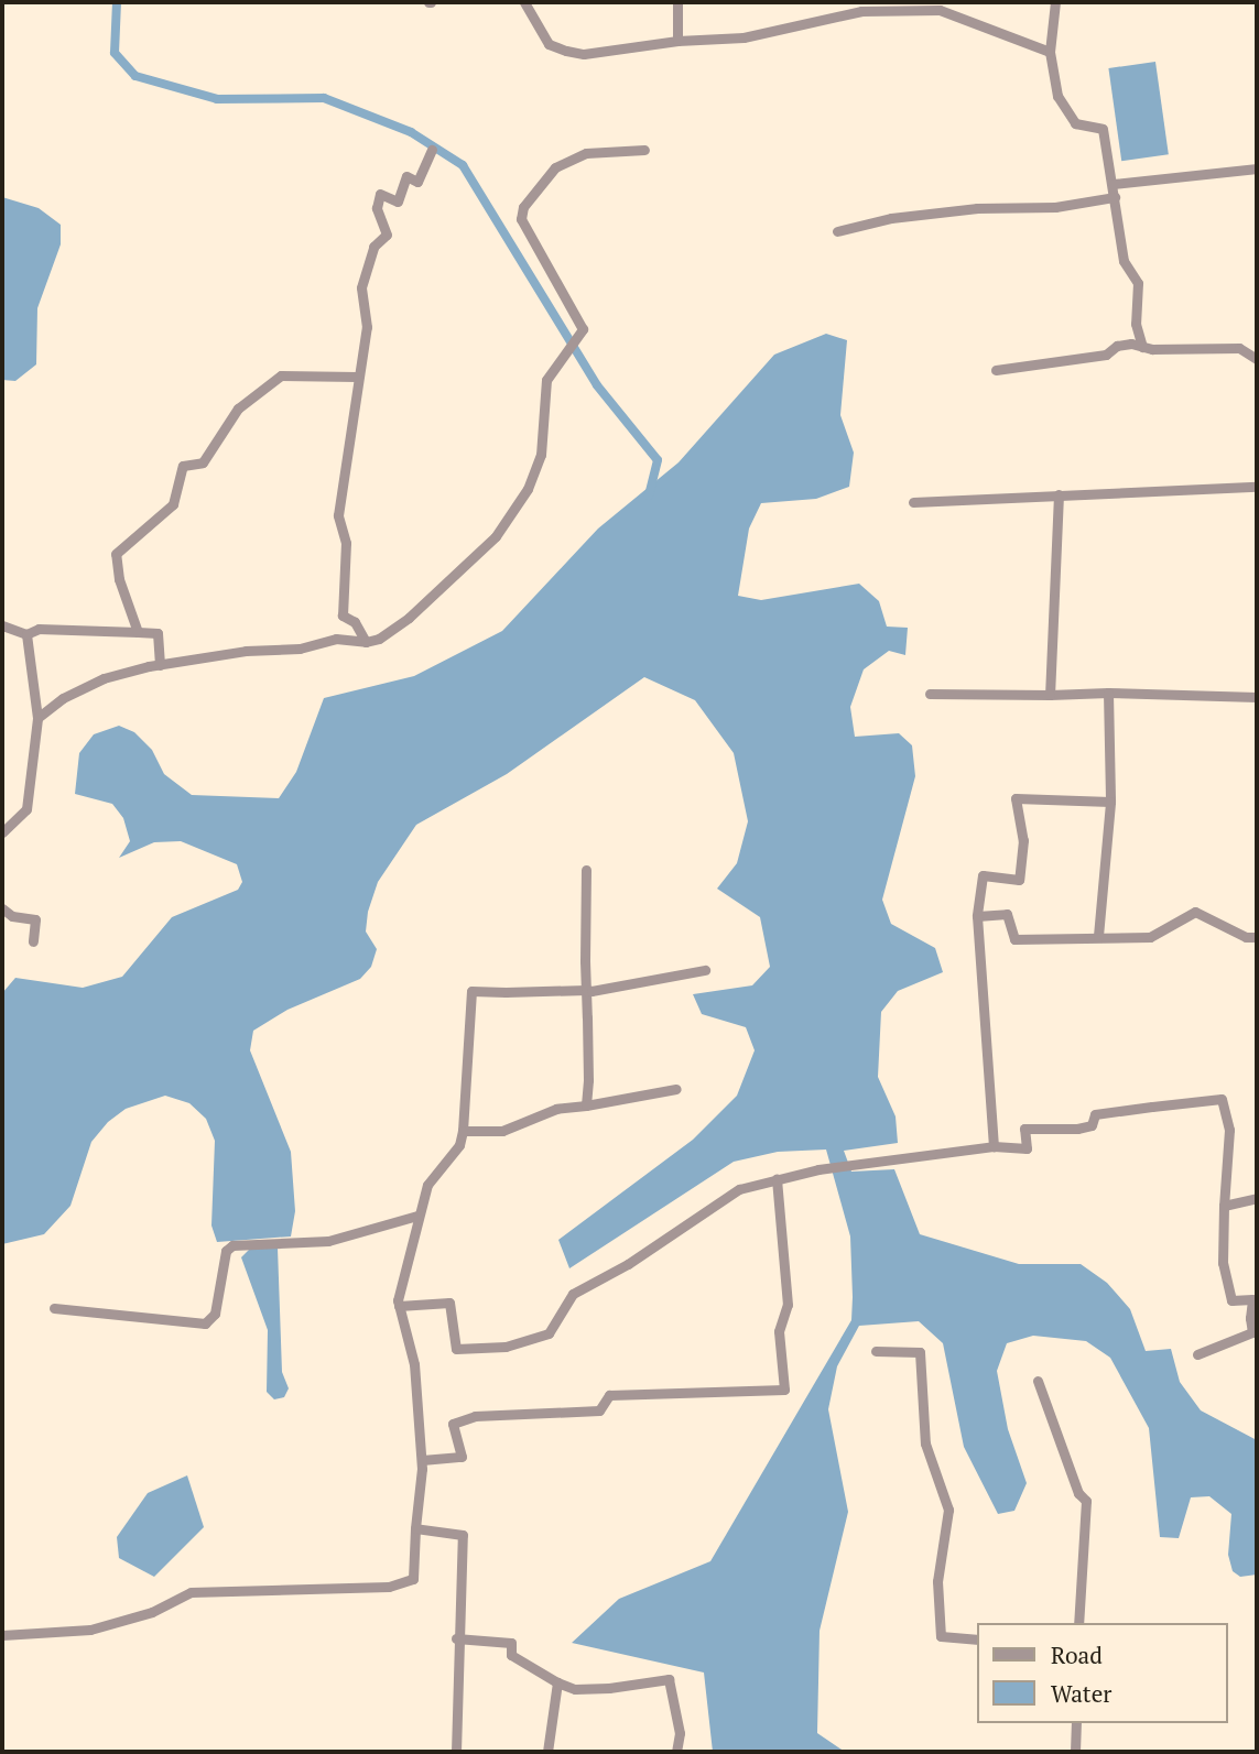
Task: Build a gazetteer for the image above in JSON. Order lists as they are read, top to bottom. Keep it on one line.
{"legend":["Road","Water"]}
